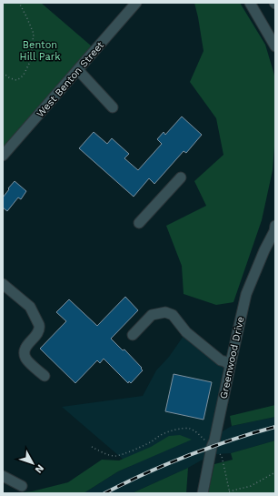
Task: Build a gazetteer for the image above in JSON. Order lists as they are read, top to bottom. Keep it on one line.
{"streets":{"street":["West Benton Street","Greenwood Drive"]},"parks":["Benton Hill Park"],"north":"bottom right"}
